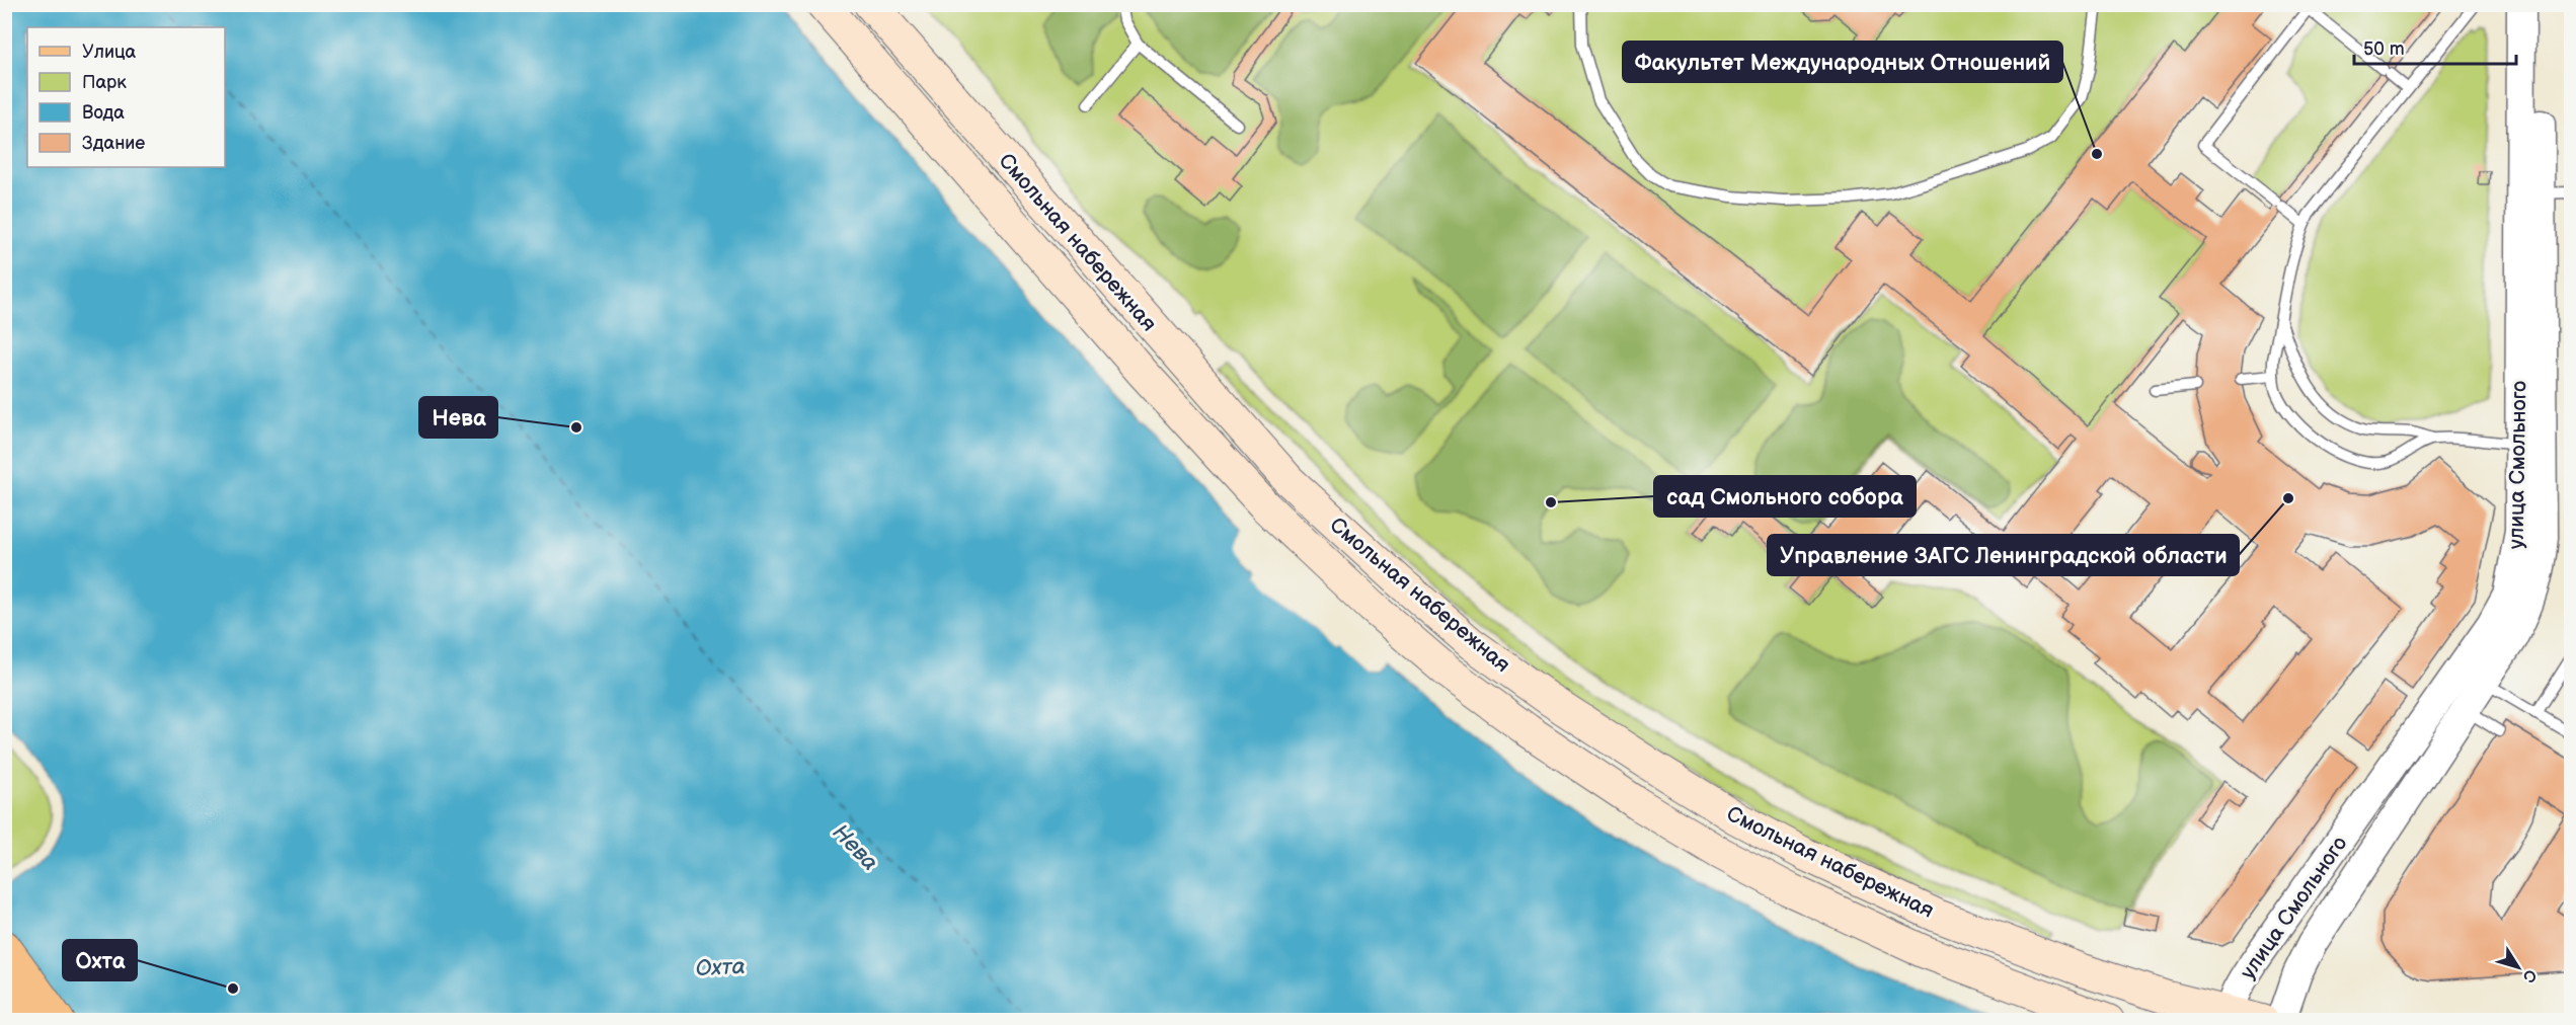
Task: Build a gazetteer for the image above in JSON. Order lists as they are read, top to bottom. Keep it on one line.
{"streets":{"main road":["Смольная набережная"],"street":["улица Смольного"]},"crossings":[["Смольная набережная","улица Смольного"]],"water":["Нева","Охта"],"places":["Факультет Международных Отношений","Нева","Управление ЗАГС Ленинградской области","сад Смольного собора","Охта"],"legend":["Улица","Парк","Вода","Здание"],"scale_bar":"50 m","north":"bottom right"}
